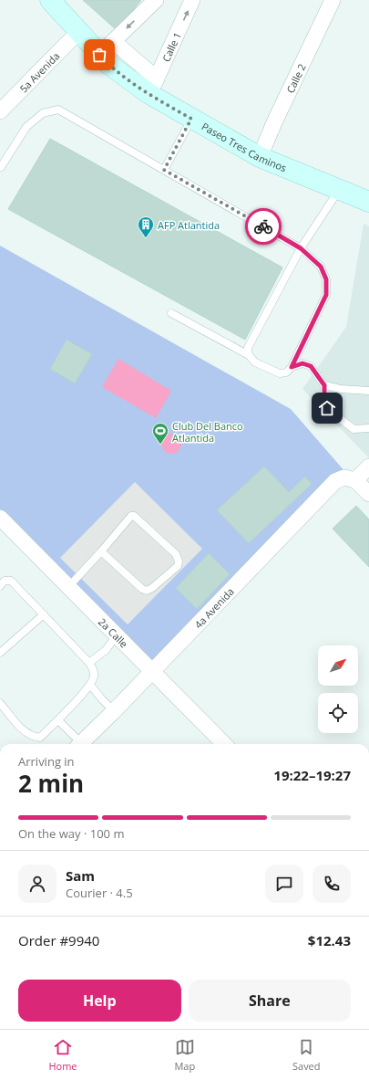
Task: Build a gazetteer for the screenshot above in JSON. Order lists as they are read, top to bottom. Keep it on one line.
{"streets":{"street":["Calle 1","5a Avenida","Calle 2","Paseo Tres Caminos","4a Avenida","2a Calle"]},"crossings":[["Calle 1","Paseo Tres Caminos"],["5a Avenida","Paseo Tres Caminos"],["Calle 2","Paseo Tres Caminos"],["4a Avenida","2a Calle"]],"places":{"building":["AFP Atlantida"],"sports":["Club Del Banco Atlantida"]},"north":"top right","page":{"heading":["2 min","Arriving in","19:22–19:27"],"panel":["Sam","Courier · 4.5","Order #9940","$12.43"],"bar":"On the way · 100 m","buttons":["Help","Share"],"tabs":["Home","Map","Saved"]}}
